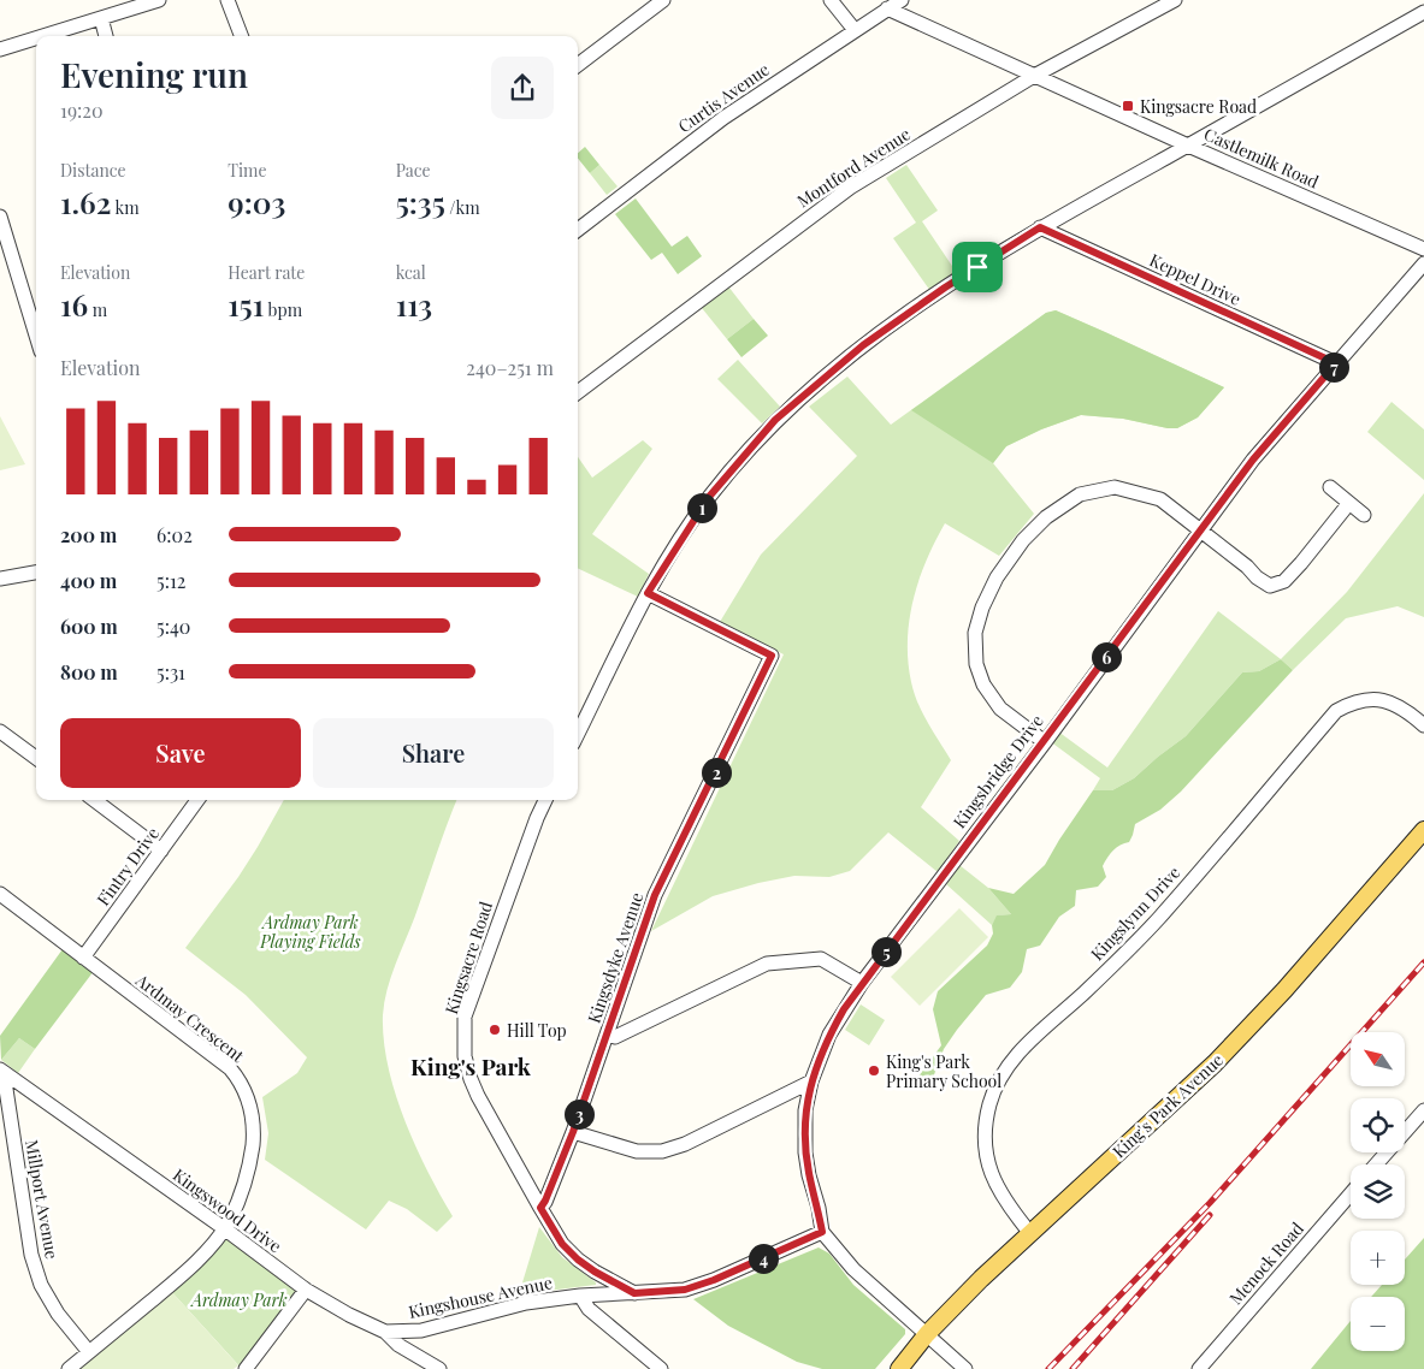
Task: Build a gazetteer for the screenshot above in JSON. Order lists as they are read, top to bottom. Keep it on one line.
{"streets":{"main road":["King's Park Avenue"],"street":["Curtis Avenue","Castlemilk Road","Montford Avenue","Keppel Drive","Kingsbridge Drive","Fintry Drive","Kingslynn Drive","Kingsacre Road","Kingsdyke Avenue","Ardmay Crescent","Millport Avenue","Kingswood Drive","Menock Road","Kingshouse Avenue"]},"crossings":[["Curtis Avenue","Castlemilk Road"],["Castlemilk Road","Montford Avenue"],["Keppel Drive","Kingsbridge Drive"],["Kingsbridge Drive","King's Park Avenue"],["Kingsbridge Drive","Kingshouse Avenue"],["Fintry Drive","Ardmay Crescent"],["Kingslynn Drive","King's Park Avenue"],["Kingsacre Road","Kingsdyke Avenue"],["Kingsacre Road","Kingshouse Avenue"],["Ardmay Crescent","Millport Avenue"],["Ardmay Crescent","Kingswood Drive"],["Millport Avenue","Kingswood Drive"],["Kingswood Drive","Kingshouse Avenue"]],"districts":["King's Park"],"parks":["Ardmay Park Playing Fields","Ardmay Park"],"places":{"transit":["Kingsacre Road"],"other":["Hill Top","King's Park Primary School"]},"north":"top left","page":{"heading":["Evening run","19:20"],"stats":[["Distance","1.62 km"],["Time","9:03"],["Pace","5:35 /km"],["Elevation","16 m"],["Heart rate","151 bpm"],["kcal","113"]],"chart":["Elevation","240–251 m"],"pins":["7","1","6","2","5","3","4"],"list":[{"name":"200 m","note":"6:02"},{"name":"400 m","note":"5:12"},{"name":"600 m","note":"5:40"},{"name":"800 m","note":"5:31"}],"buttons":["Save","Share"],"map_buttons":["+","−"]}}
